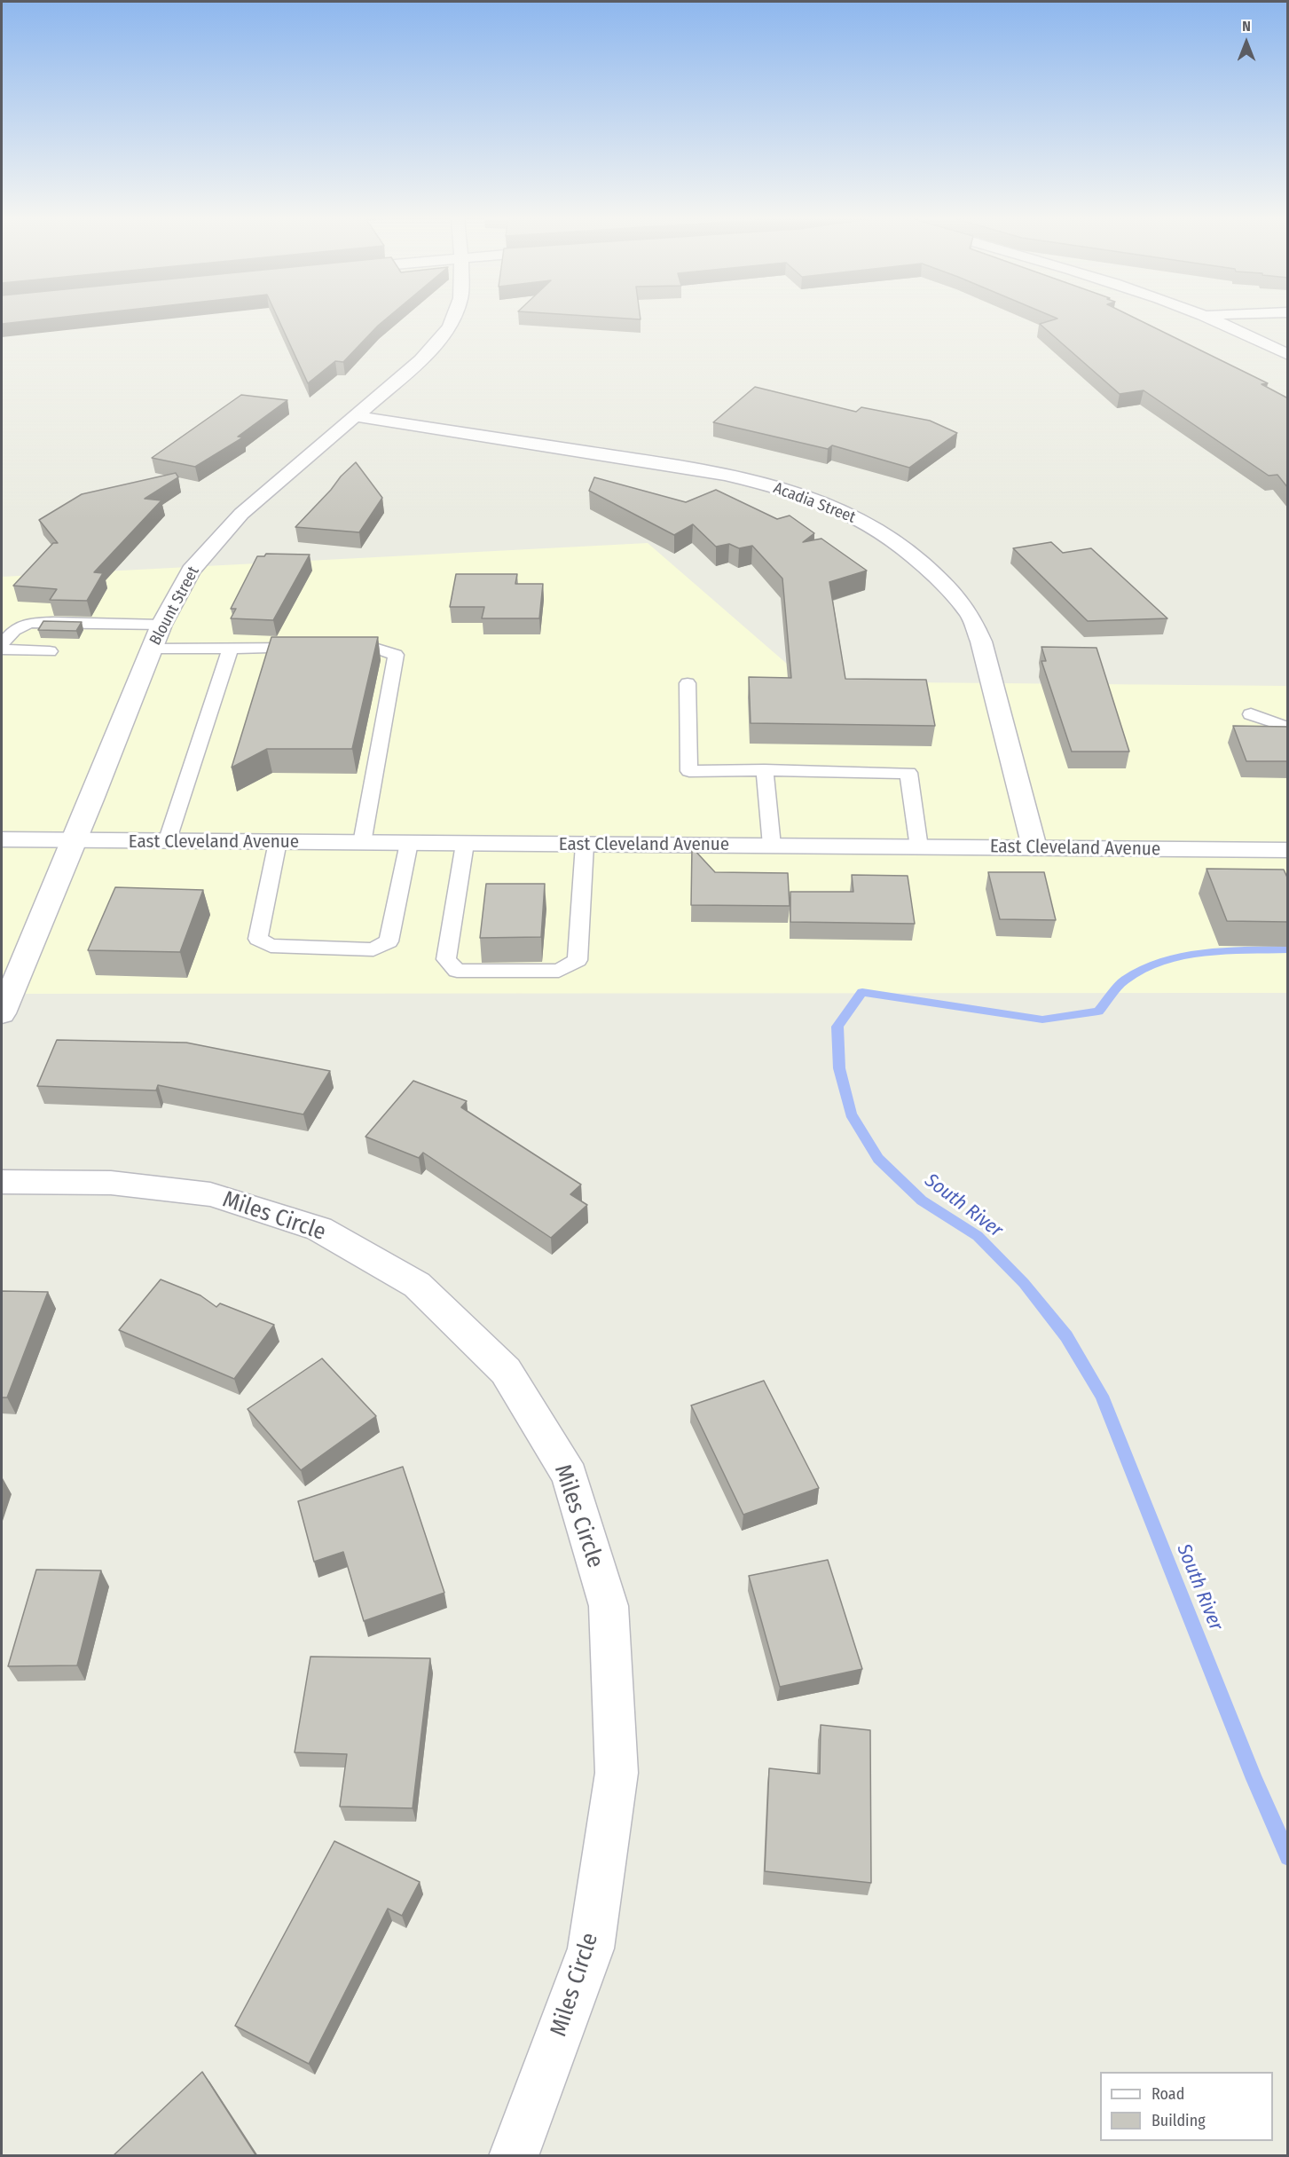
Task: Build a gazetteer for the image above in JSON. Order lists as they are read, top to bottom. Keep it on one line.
{"streets":{"street":["Acadia Street","Blount Street","East Cleveland Avenue","Miles Circle"]},"crossings":[["Acadia Street","Blount Street"],["Acadia Street","East Cleveland Avenue"],["Blount Street","East Cleveland Avenue"]],"water":["South River"],"legend":["Road","Building"],"north":"top"}
